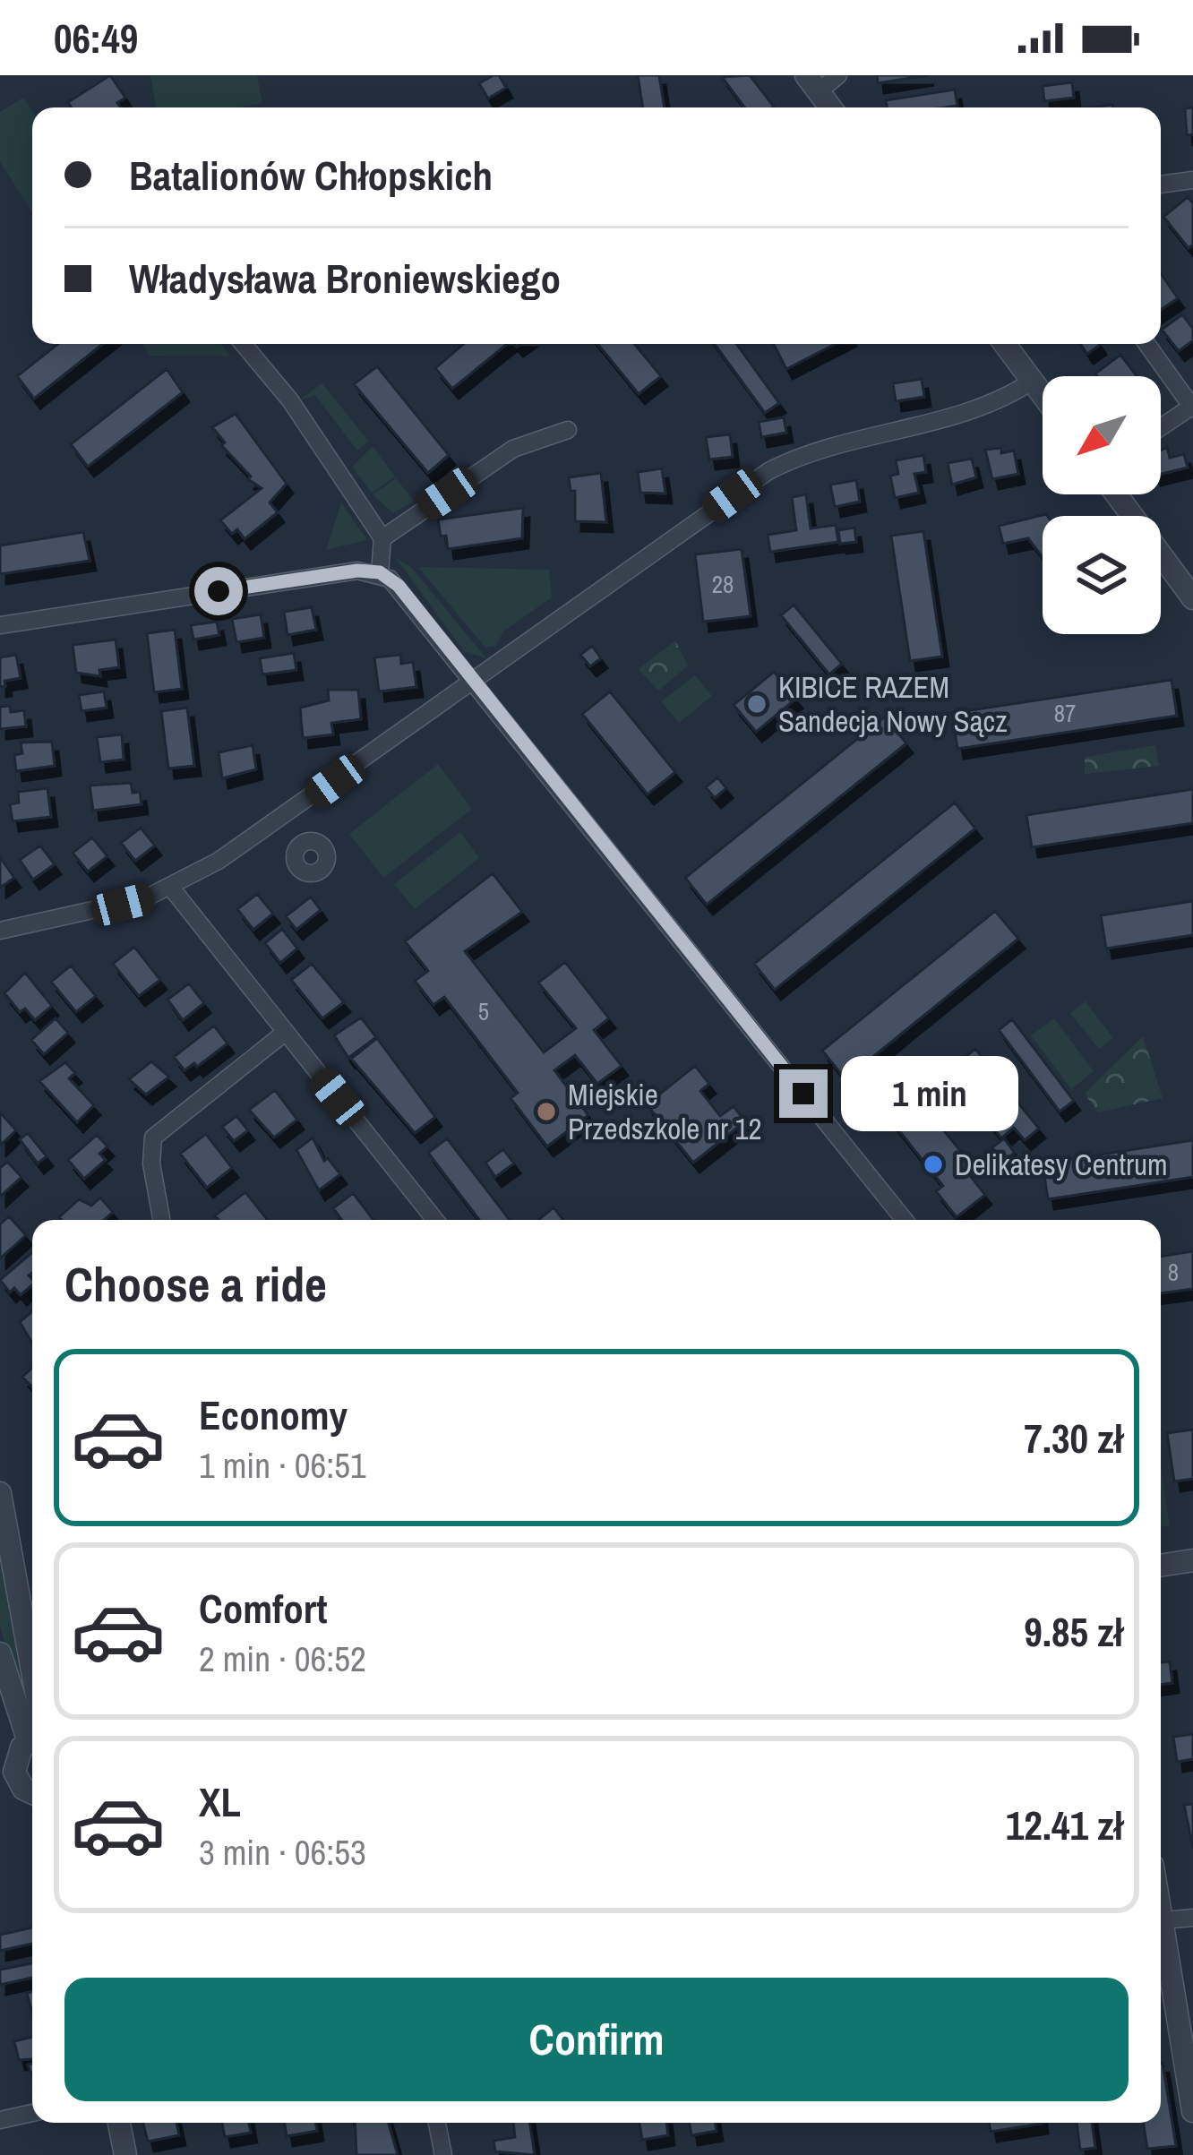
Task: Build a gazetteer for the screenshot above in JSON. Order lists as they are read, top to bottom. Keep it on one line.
{"places":["KIBICE RAZEM Sandecja Nowy Sącz","Miejskie Przedszkole nr 12","Delikatesy Centrum"],"house_numbers":["28","87","5","8"],"north":"bottom left","page":{"status":"06:49","banner":["Batalionów Chłopskich","Władysława Broniewskiego"],"bubble":"1 min","heading":"Choose a ride","list":[{"name":"Economy","note":"1 min · 06:51","value":"7.30 zł"},{"name":"Comfort","note":"2 min · 06:52","value":"9.85 zł"},{"name":"XL","note":"3 min · 06:53","value":"12.41 zł"}],"buttons":"Confirm"}}
